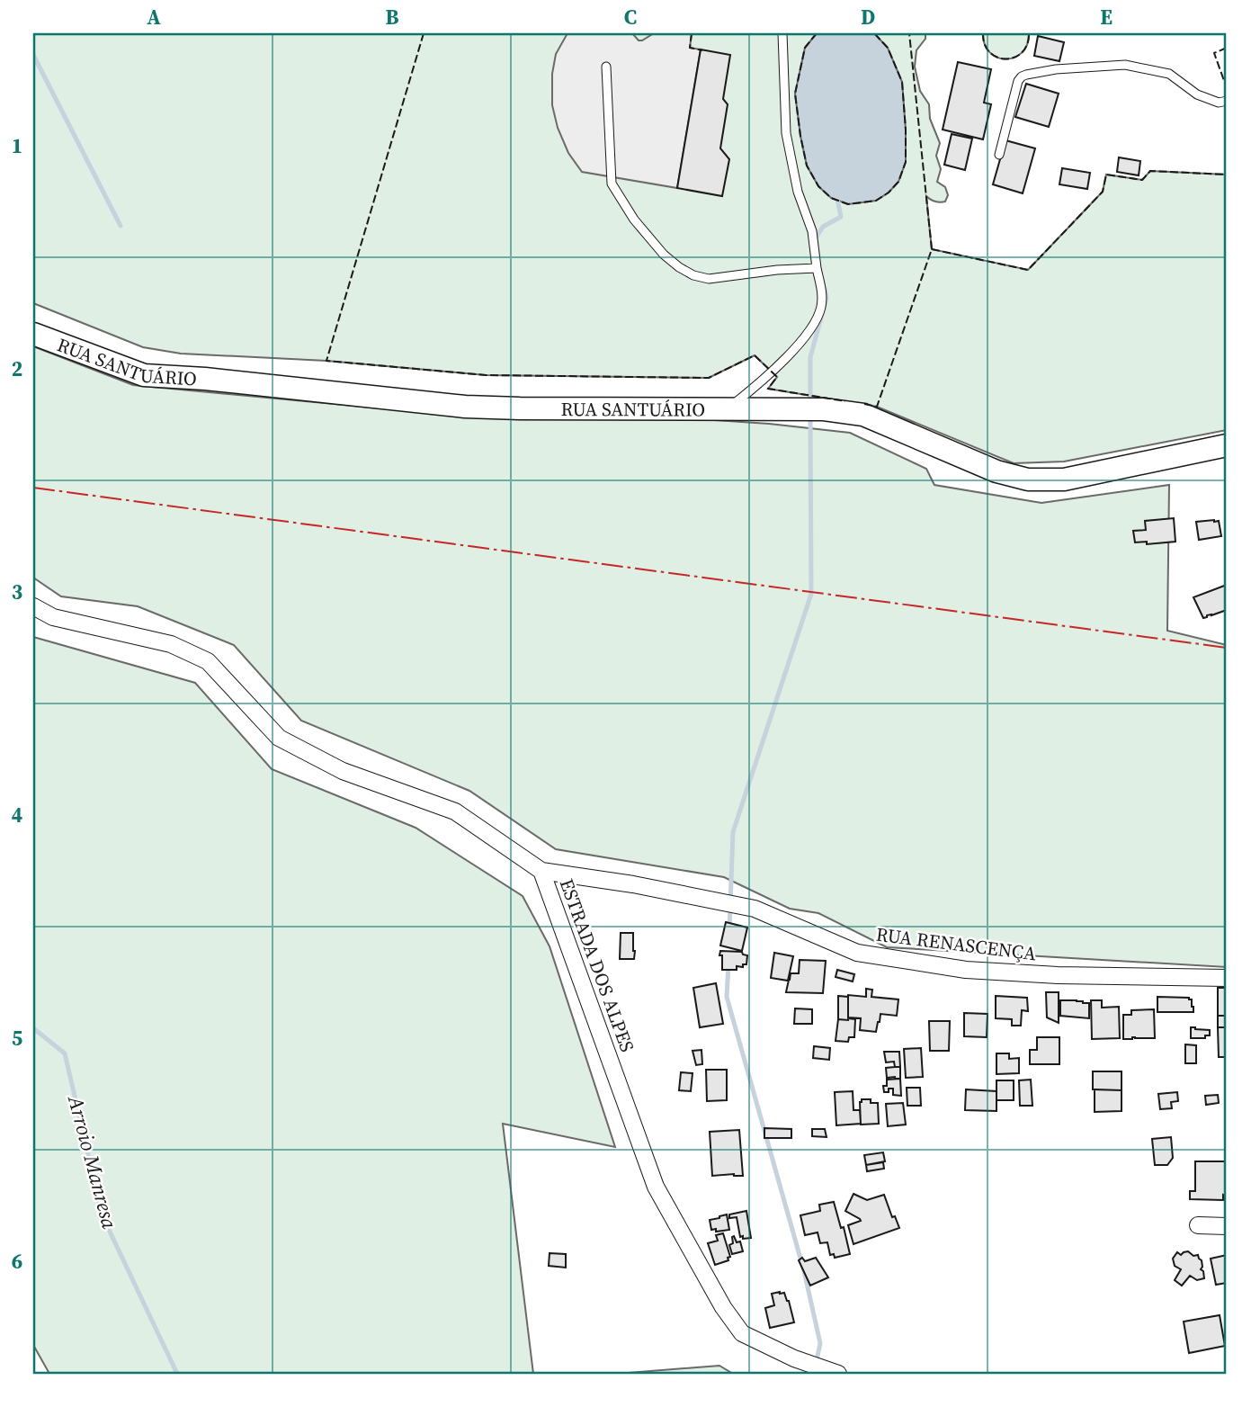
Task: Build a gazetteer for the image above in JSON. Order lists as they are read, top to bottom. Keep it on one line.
{"streets":{"street":["RUA SANTUÁRIO","RUA RENASCENÇA","ESTRADA DOS ALPES"]},"crossings":[["RUA RENASCENÇA","ESTRADA DOS ALPES"]],"water":["Arroio Manresa"],"grid":{"columns":["A","B","C","D","E"],"rows":["1","2","3","4","5","6"]}}
